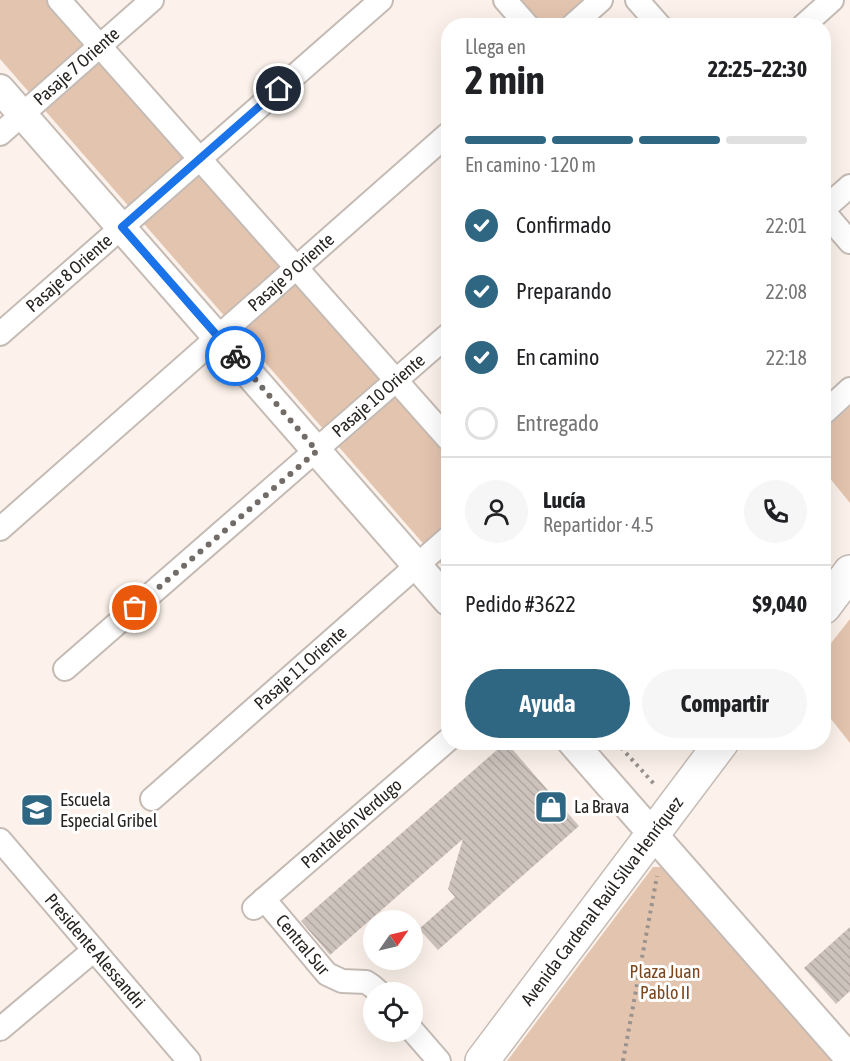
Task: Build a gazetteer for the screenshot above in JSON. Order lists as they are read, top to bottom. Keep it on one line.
{"streets":{"main road":["Avenida Cardenal Raúl Silva Henríquez"],"street":["Pasaje 7 Oriente","Pasaje 9 Oriente","Pasaje 8 Oriente","Pasaje 10 Oriente","Pasaje 11 Oriente","Pantaleón Verdugo","Central Sur","Presidente Alessandri"]},"crossings":[["Pantaleón Verdugo","Central Sur"]],"parks":["Plaza Juan Pablo II"],"places":{"shop":["La Brava"],"school or university":["Escuela Especial Gribel"]},"north":"top right","page":{"heading":["2 min","Llega en","22:25–22:30"],"panel":["Lucía","Repartidor · 4.5","Pedido #3622","$9,040"],"bar":"En camino · 120 m","list":[["Confirmado","22:01"],["Preparando","22:08"],["En camino","22:18"],"Entregado"],"buttons":["Ayuda","Compartir"]}}
